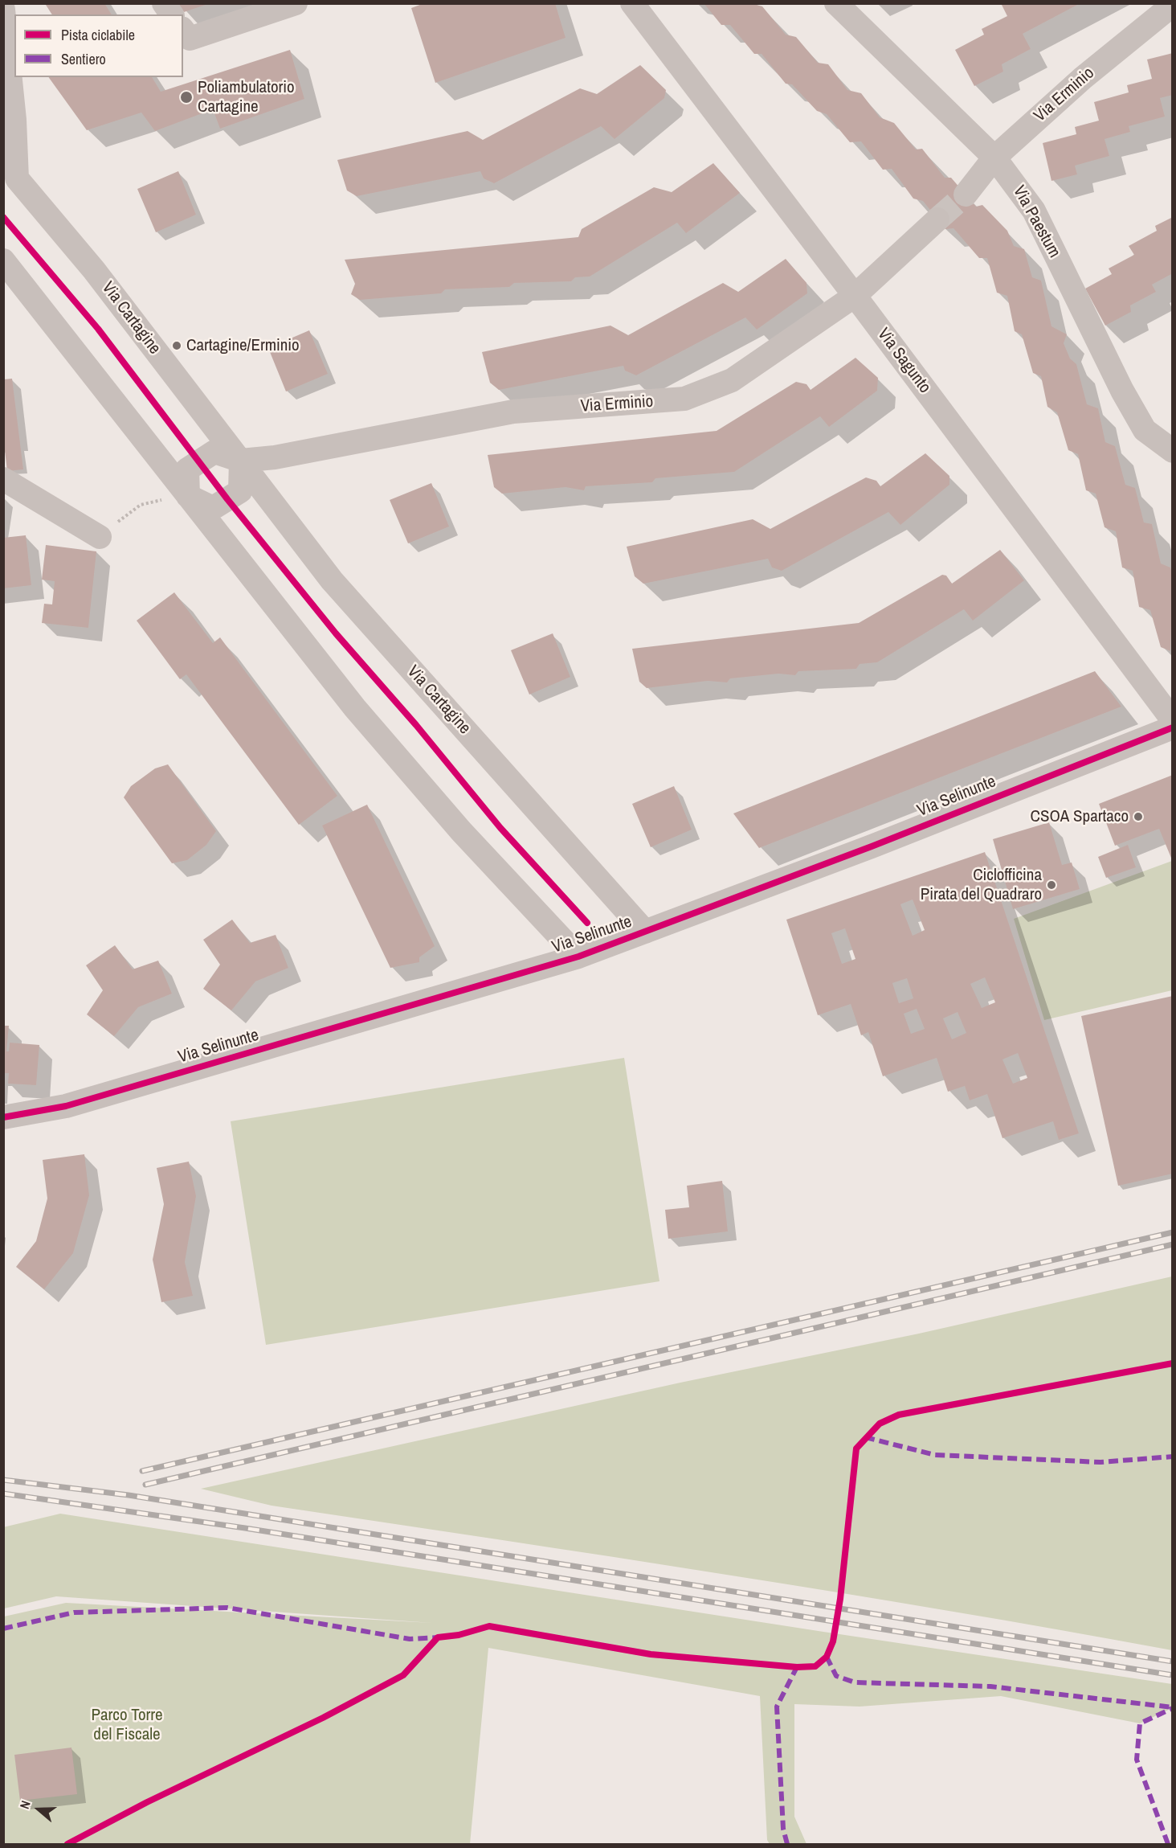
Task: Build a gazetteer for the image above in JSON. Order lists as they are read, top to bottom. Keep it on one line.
{"streets":{"street":["Via Erminio","Via Paestum","Via Cartagine","Via Sagunto","Via Selinunte"]},"crossings":[["Via Erminio","Via Paestum"],["Via Erminio","Via Cartagine"],["Via Erminio","Via Sagunto"],["Via Cartagine","Via Selinunte"]],"parks":["Parco Torre del Fiscale"],"places":["Poliambulatorio Cartagine","Cartagine/Erminio","CSOA Spartaco","Ciclofficina Pirata del Quadraro"],"legend":["Pista ciclabile","Sentiero"],"north":"left"}
